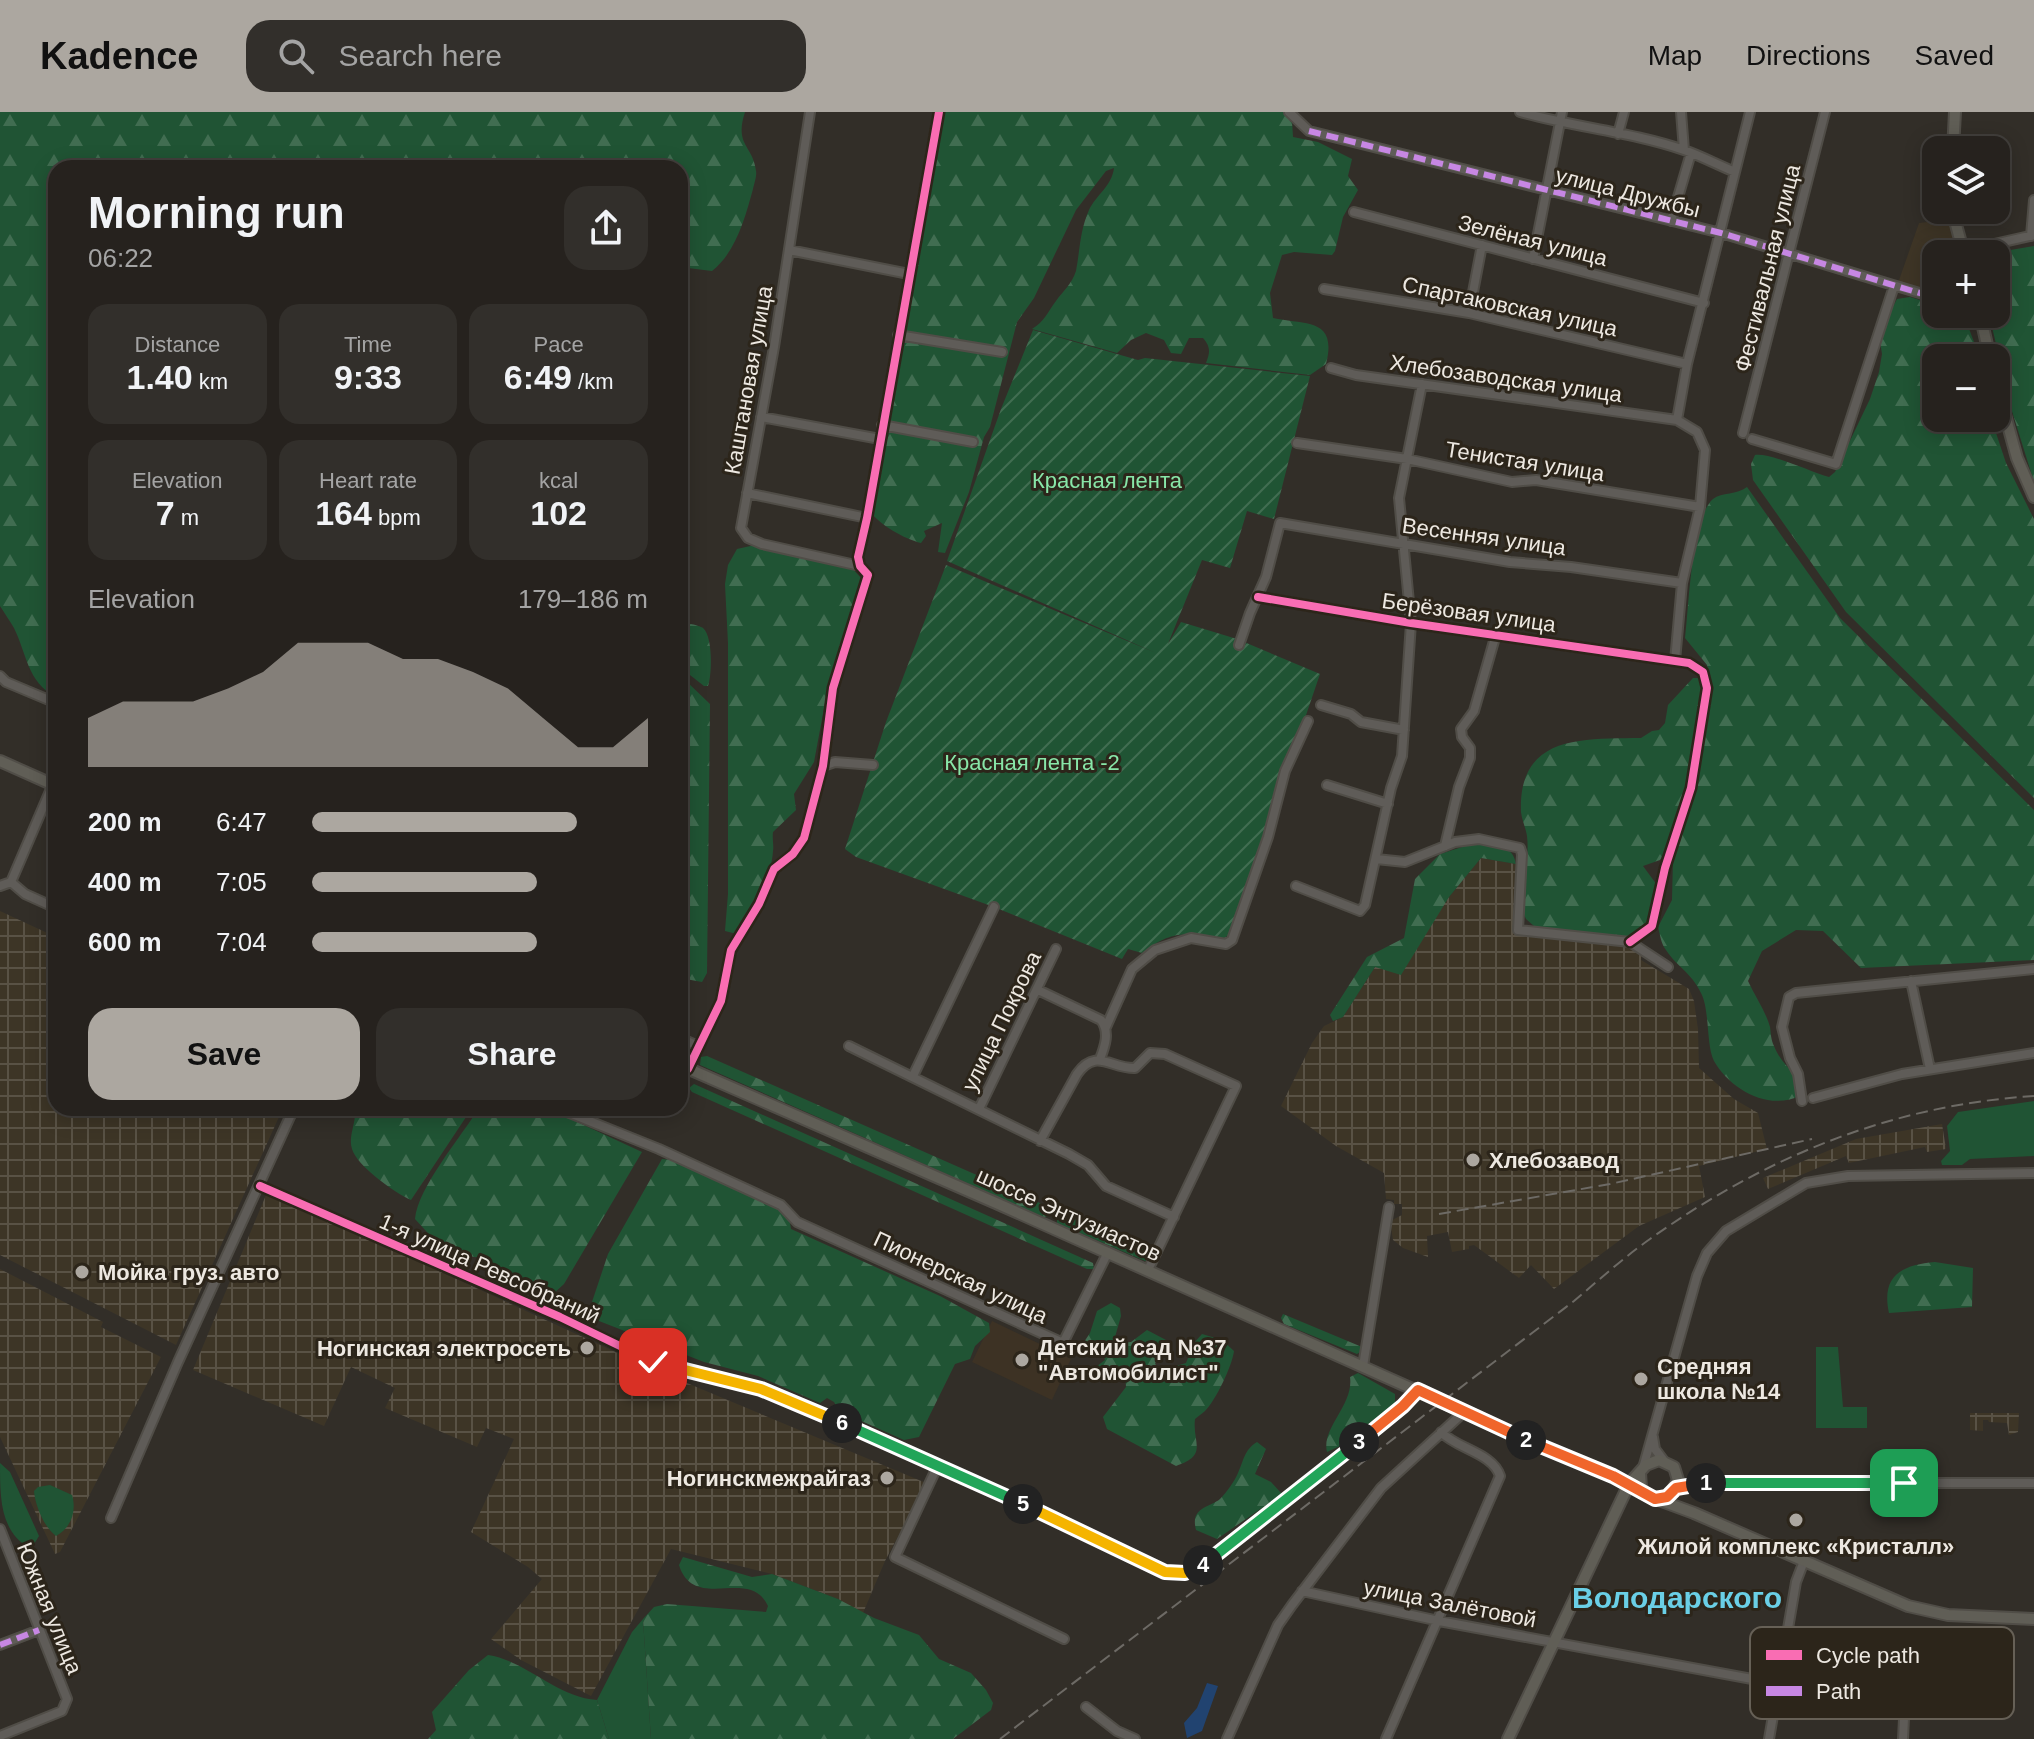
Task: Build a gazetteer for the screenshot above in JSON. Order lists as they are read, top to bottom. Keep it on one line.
{"streets":{"main road":["шоссе Энтузиастов"],"street":["улица Дружбы","Зелёная улица","Фестивальная улица","Спартаковская улица","Хлебозаводская улица","Каштановая улица","Тенистая улица","Весенняя улица","Берёзовая улица","улица Покрова","1-я улица Ревсобраний","Пионерская улица","улица Залётовой","Южная улица"]},"crossings":[["улица Дружбы","Фестивальная улица"],["Весенняя улица","Берёзовая улица"],["шоссе Энтузиастов","1-я улица Ревсобраний"],["шоссе Энтузиастов","Пионерская улица"]],"districts":["Володарского"],"parks":["Красная лента","Красная лента -2"],"places":["Хлебозавод","Мойка груз. авто","Ногинская электросеть","Детский сад №37 \"Автомобилист\"","Средняя школа №14","Ногинскмежрайгаз","Жилой комплекс «Кристалл»"],"legend":["Cycle path","Path"],"page":{"header":"Kadence","search":"Search here","nav":["Map","Directions","Saved"],"map_buttons":["+","−"],"heading":["Morning run","06:22"],"stats":[["Distance","1.40 km"],["Time","9:33"],["Pace","6:49 /km"],["Elevation","7 m"],["Heart rate","164 bpm"],["kcal","102"]],"chart":["Elevation","179–186 m"],"list":[{"name":"200 m","note":"6:47"},{"name":"400 m","note":"7:05"},{"name":"600 m","note":"7:04"}],"buttons":["Save","Share"],"pins":["6","2","3","1","5","4"]}}
